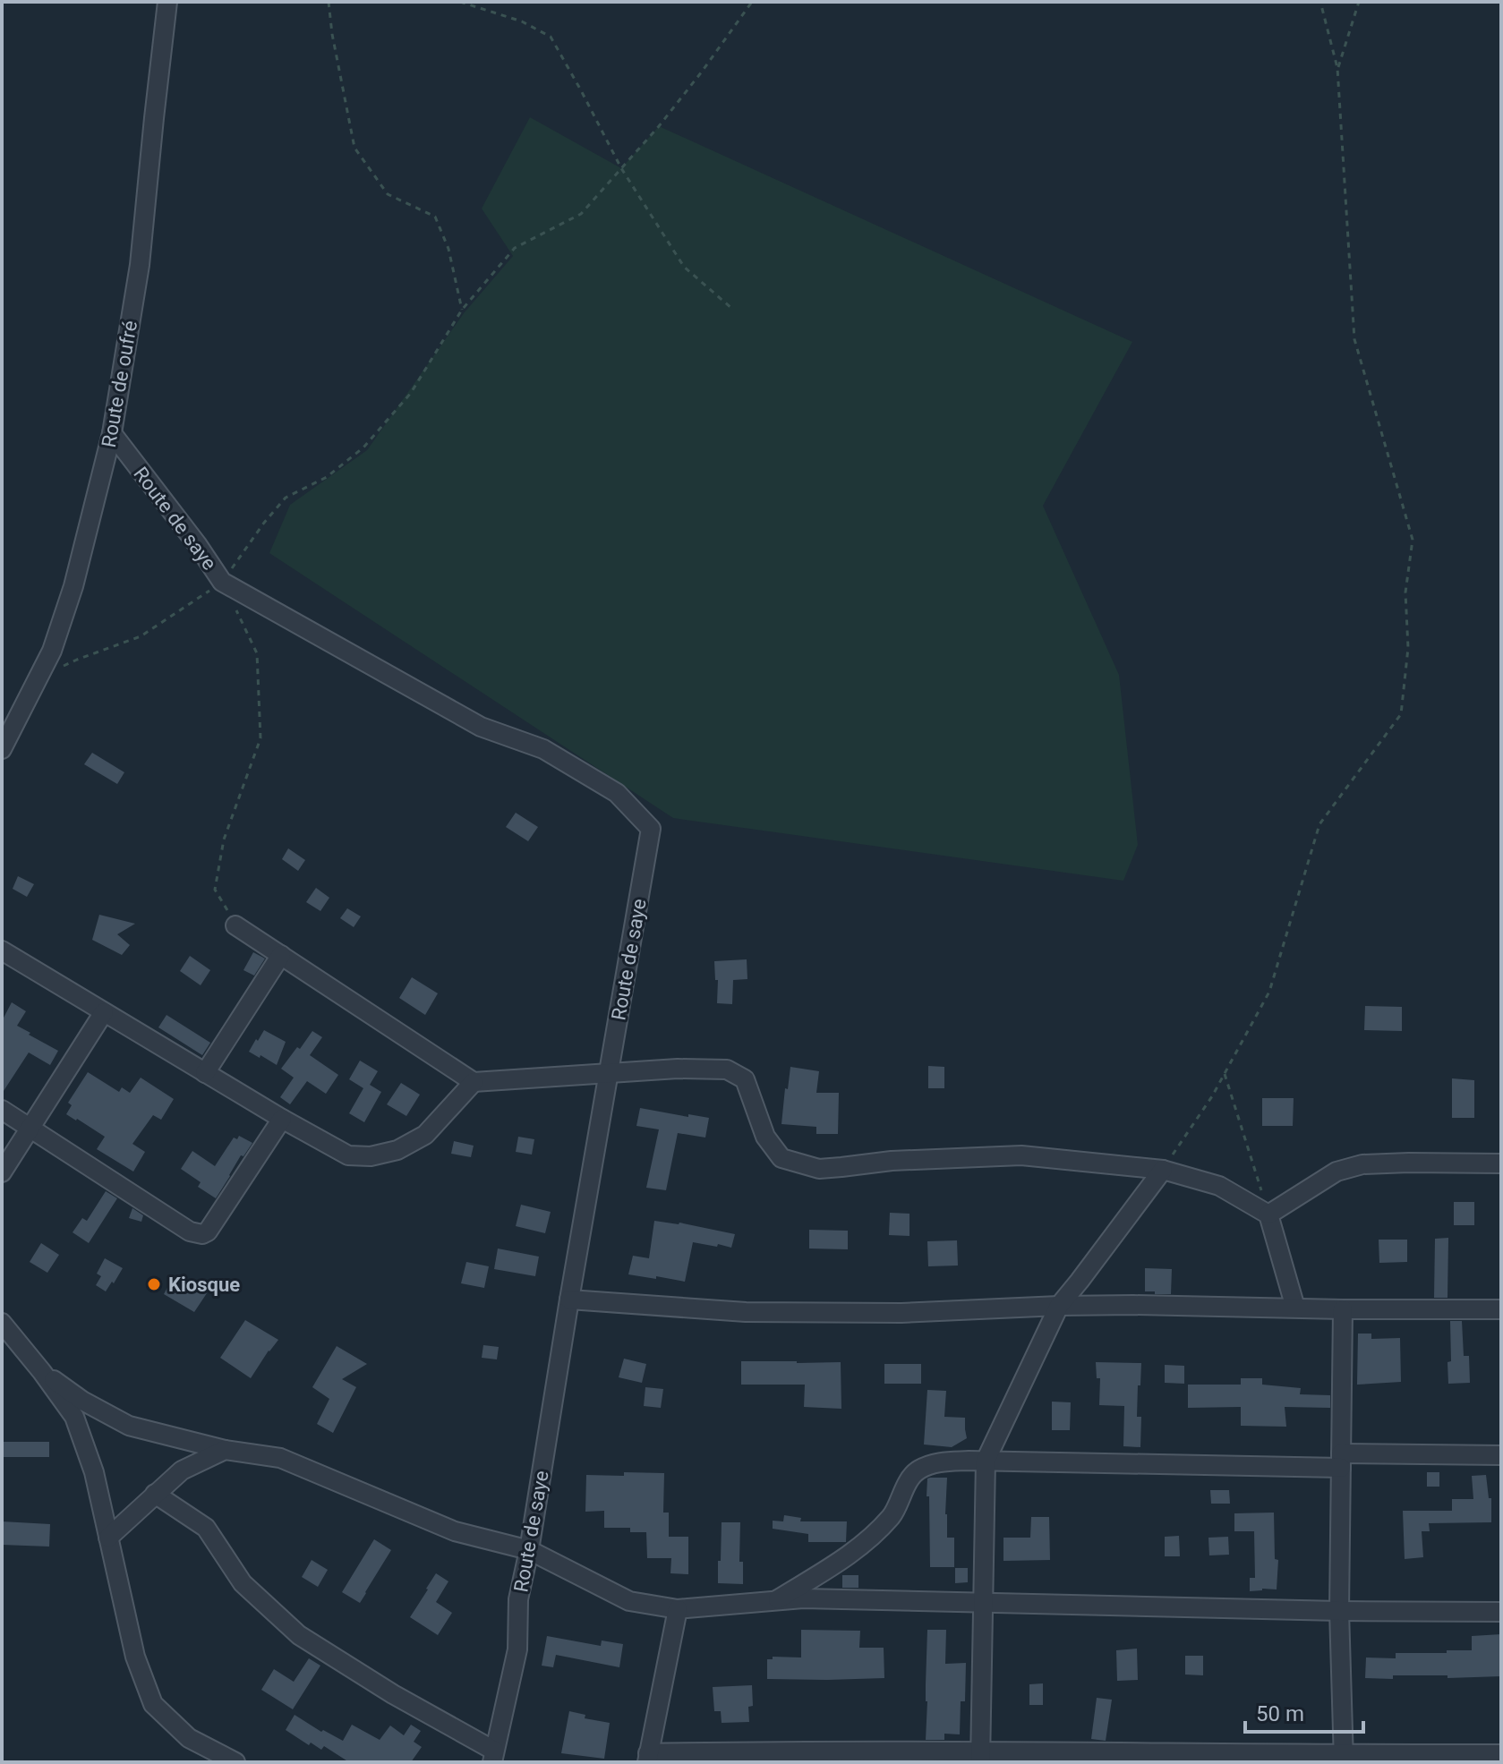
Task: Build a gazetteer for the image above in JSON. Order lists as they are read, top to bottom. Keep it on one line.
{"streets":{"street":["Route de oufré","Route de saye"]},"crossings":[["Route de oufré","Route de saye"]],"places":["Kiosque"],"scale_bar":"50 m"}
